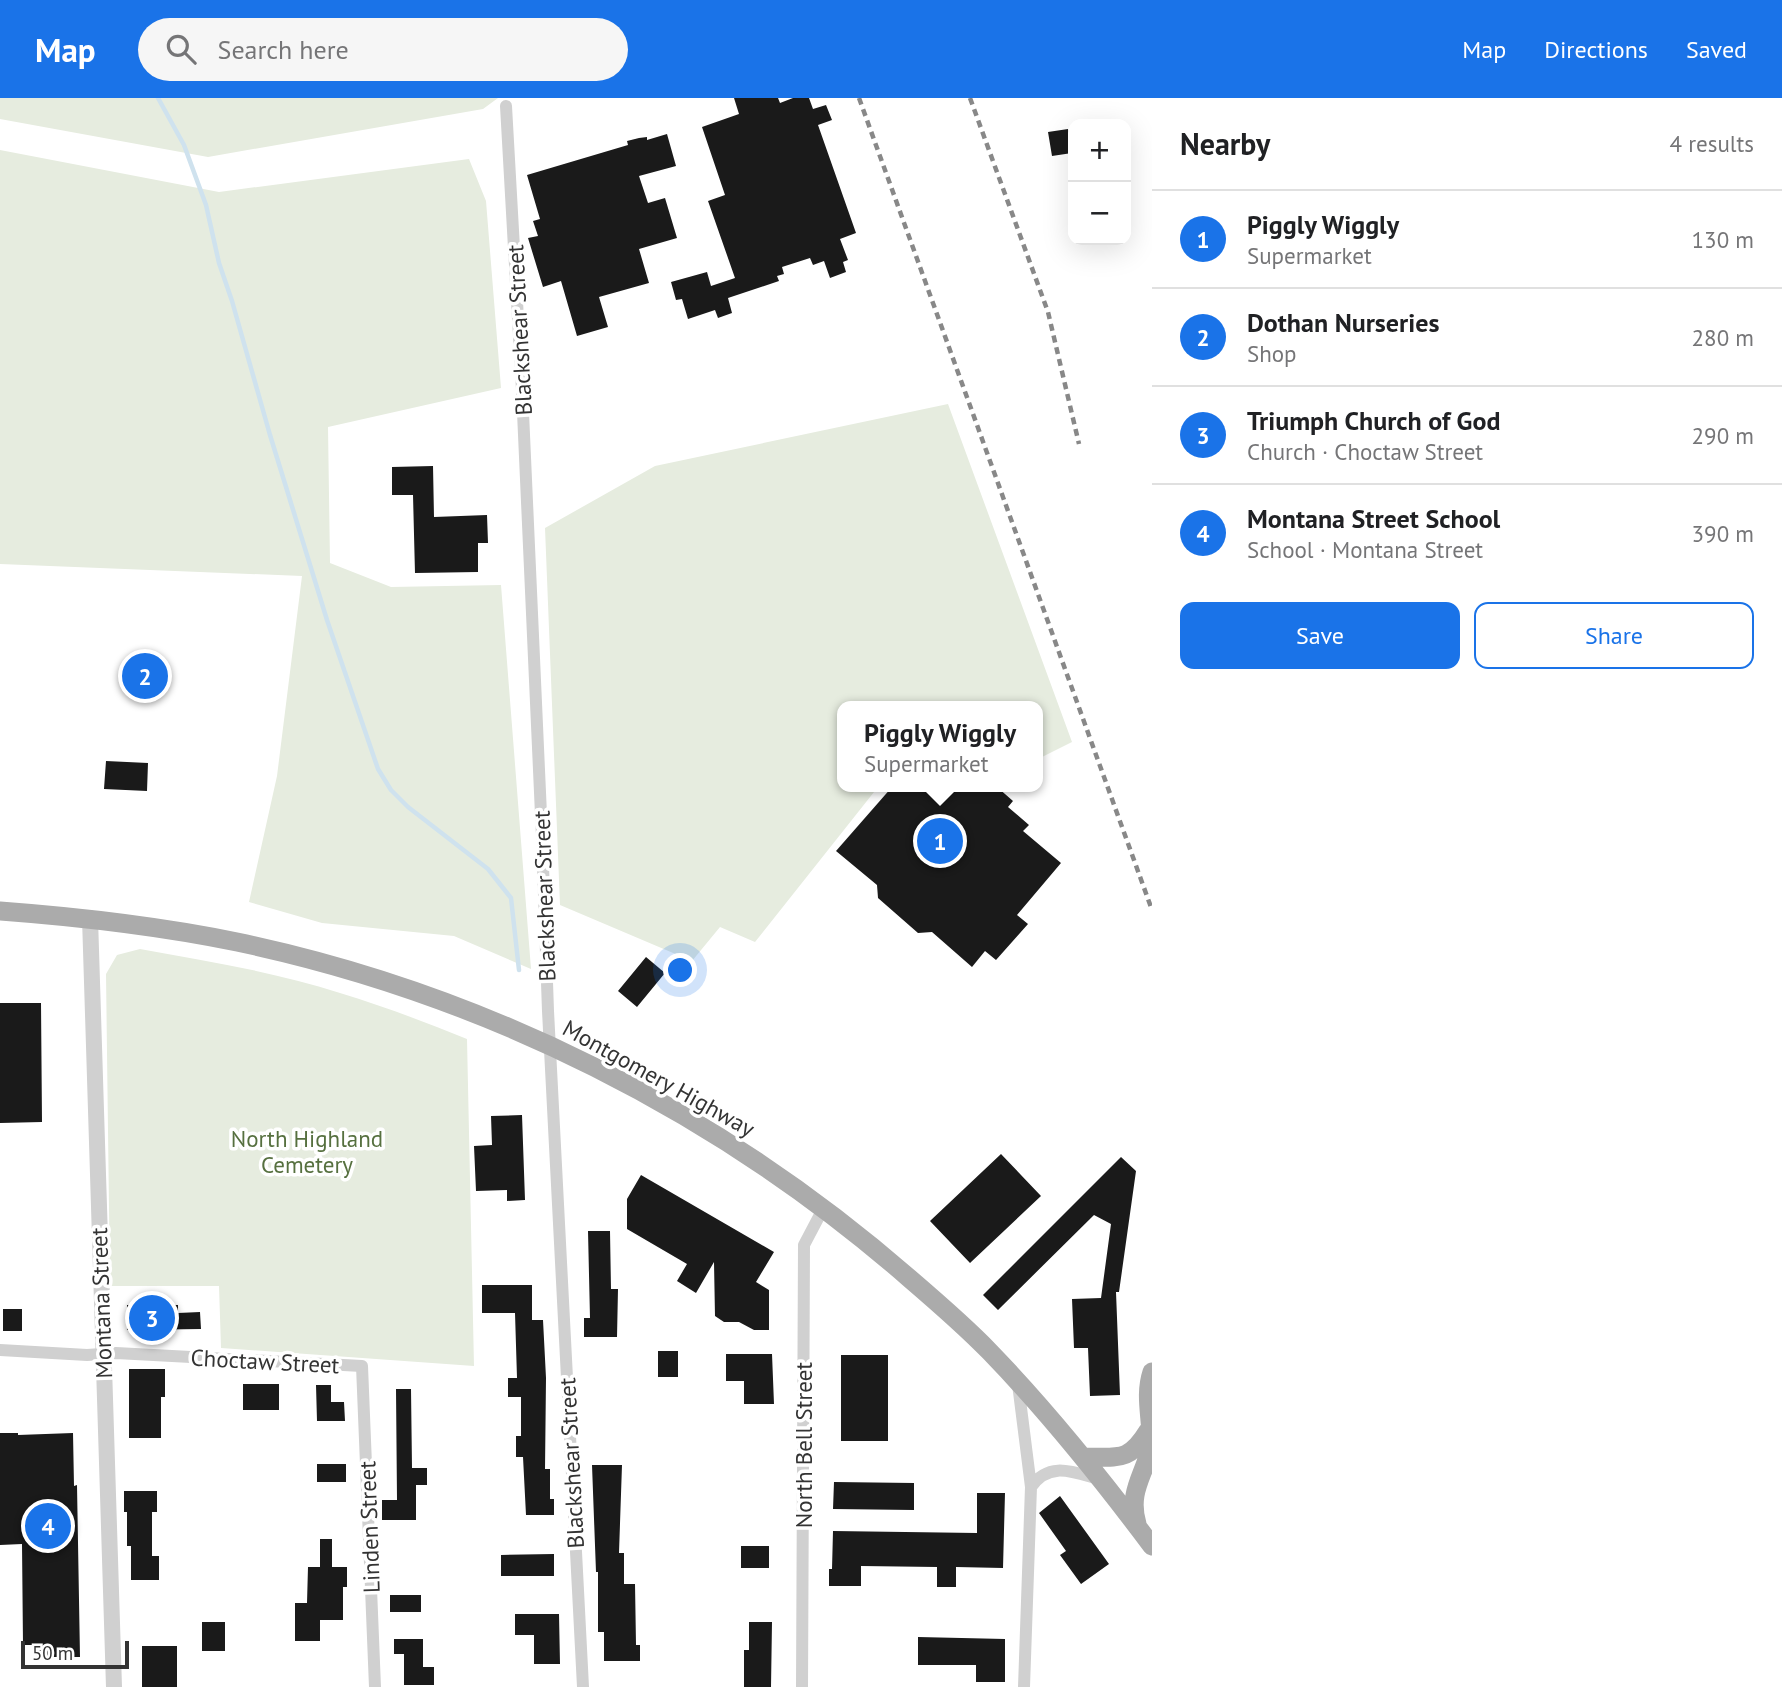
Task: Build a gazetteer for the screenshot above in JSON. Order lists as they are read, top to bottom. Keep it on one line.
{"streets":{"main road":["Montgomery Highway"],"street":["Blackshear Street","Montana Street","Choctaw Street","North Bell Street","Linden Street"]},"crossings":[["Blackshear Street","Montgomery Highway"],["Montgomery Highway","Montana Street"],["Montgomery Highway","North Bell Street"],["Montana Street","Choctaw Street"],["Choctaw Street","Linden Street"]],"parks":["North Highland Cemetery"],"scale_bar":"50 m","page":{"header":"Map","search":"Search here","nav":["Map","Directions","Saved"],"heading":["Nearby","4 results"],"map_buttons":["+","−"],"list":[{"mark":"1","name":"Piggly Wiggly","note":"Supermarket","value":"130 m"},{"mark":"2","name":"Dothan Nurseries","note":"Shop","value":"280 m"},{"mark":"3","name":"Triumph Church of God","note":"Church · Choctaw Street","value":"290 m"},{"mark":"4","name":"Montana Street School","note":"School · Montana Street","value":"390 m"}],"buttons":["Save","Share"],"pins":["2","1","3","4"],"popup":["Piggly Wiggly","Supermarket"],"scale":"50 m"}}
